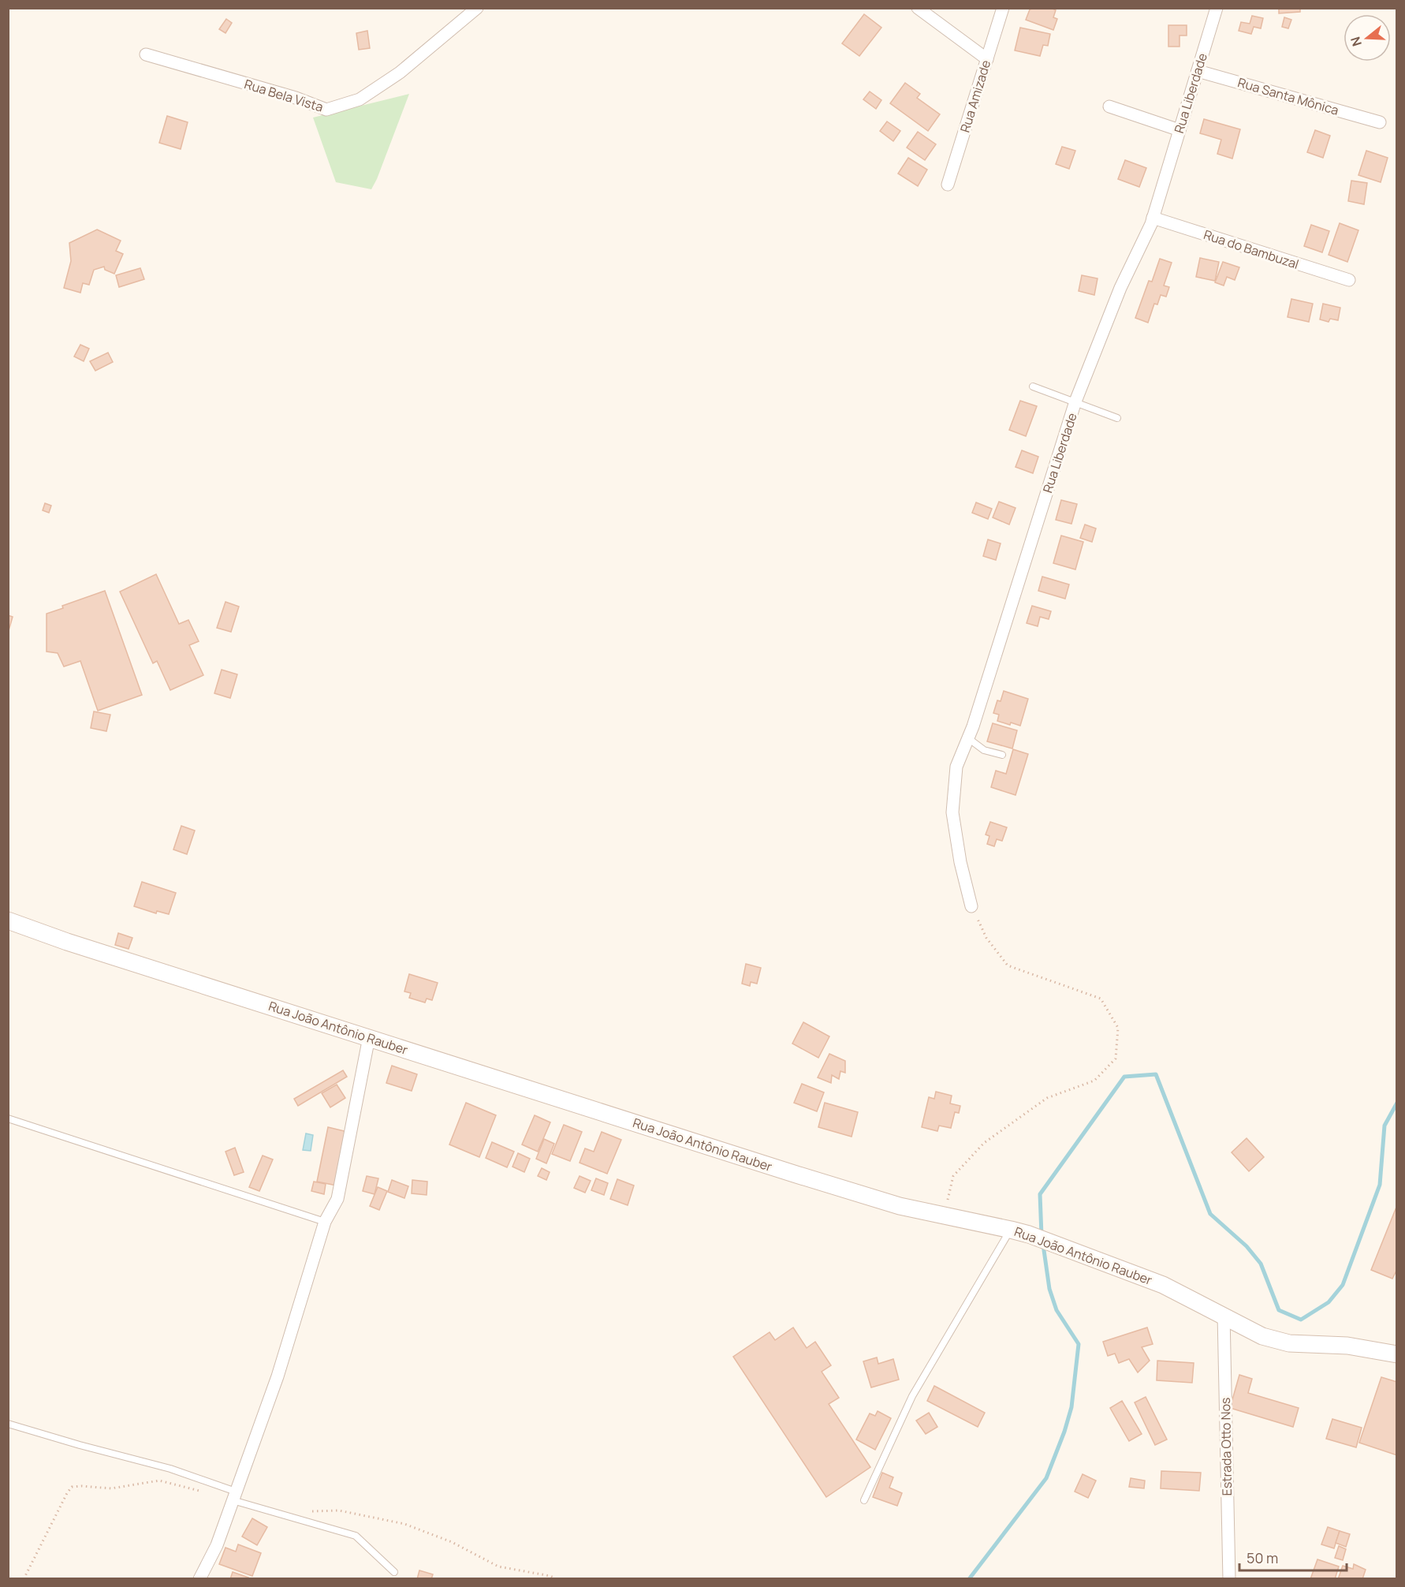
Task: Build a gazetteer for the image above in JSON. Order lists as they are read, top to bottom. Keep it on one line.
{"streets":{"street":["Rua Liberdade","Rua Bela Vista","Rua Amizade","Rua Santa Mônica","Rua do Bambuzal","Rua João Antônio Rauber","Estrada Otto Nos"]},"crossings":[["Rua Liberdade","Rua Santa Mônica"],["Rua Liberdade","Rua do Bambuzal"],["Rua João Antônio Rauber","Estrada Otto Nos"]],"scale_bar":"50 m","north":"left"}
